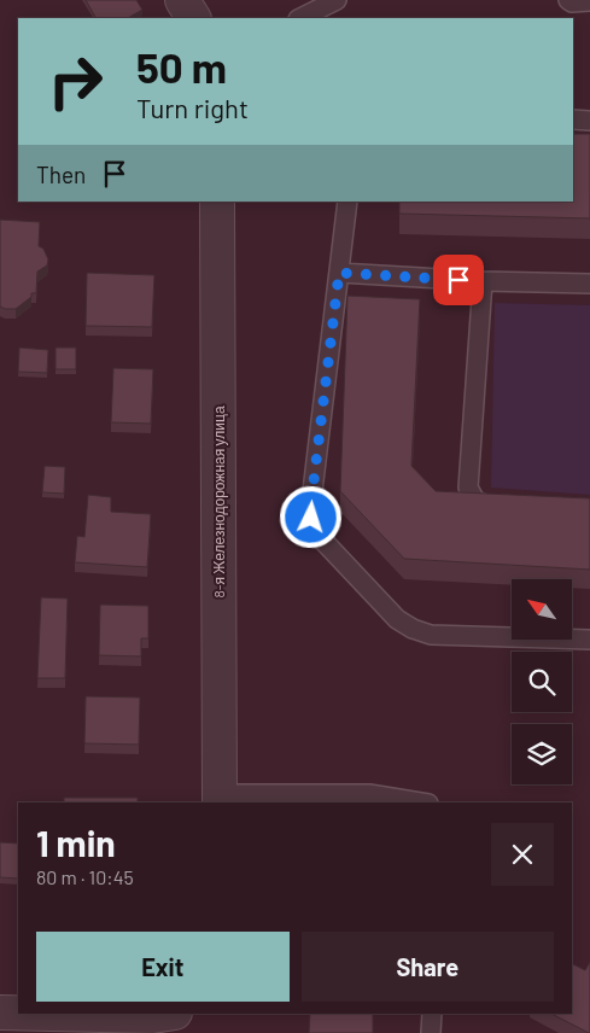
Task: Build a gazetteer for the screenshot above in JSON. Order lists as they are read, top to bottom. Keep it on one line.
{"streets":{"street":["8-я Железнодорожная улица"]},"north":"top left","page":{"turn":["50 m","Turn right"],"then":"Then","heading":["1 min","80 m · 10:45"],"buttons":["Exit","Share"]}}
